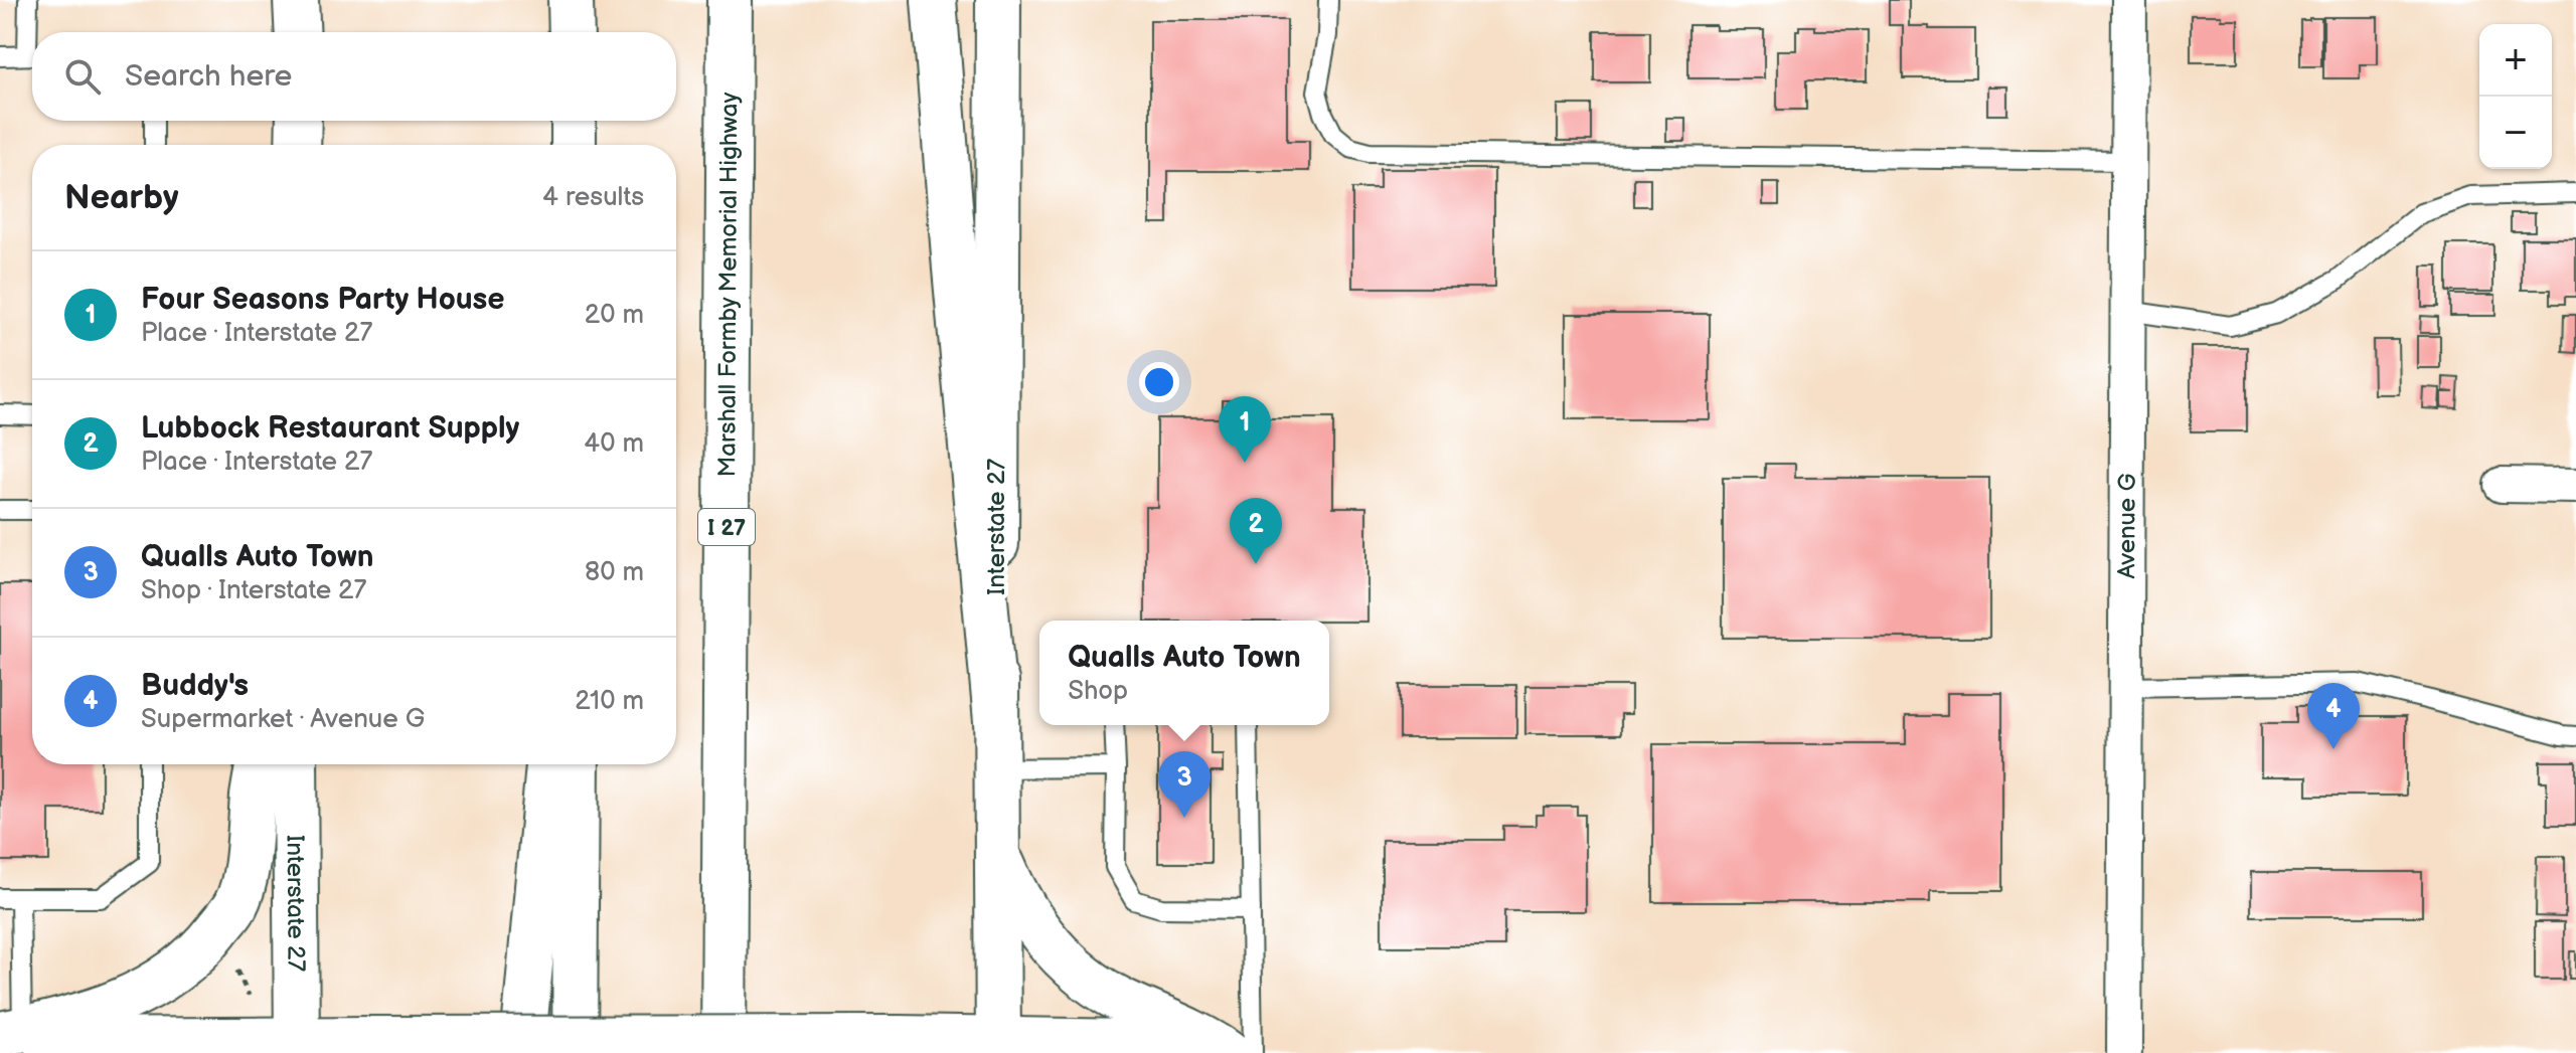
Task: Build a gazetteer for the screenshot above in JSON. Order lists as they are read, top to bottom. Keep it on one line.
{"streets":{"main road":["Marshall Formby Memorial Highway","I 27","Interstate 27"],"street":["Avenue G"]},"page":{"map_buttons":["+","−"],"search":"Search here","heading":["Nearby","4 results"],"list":[{"mark":"1","name":"Four Seasons Party House","note":"Place · Interstate 27","value":"20 m"},{"mark":"2","name":"Lubbock Restaurant Supply","note":"Place · Interstate 27","value":"40 m"},{"mark":"3","name":"Qualls Auto Town","note":"Shop · Interstate 27","value":"80 m"},{"mark":"4","name":"Buddy's","note":"Supermarket · Avenue G","value":"210 m"}],"pins":["1","2","4","3"],"popup":["Qualls Auto Town","Shop"]}}
